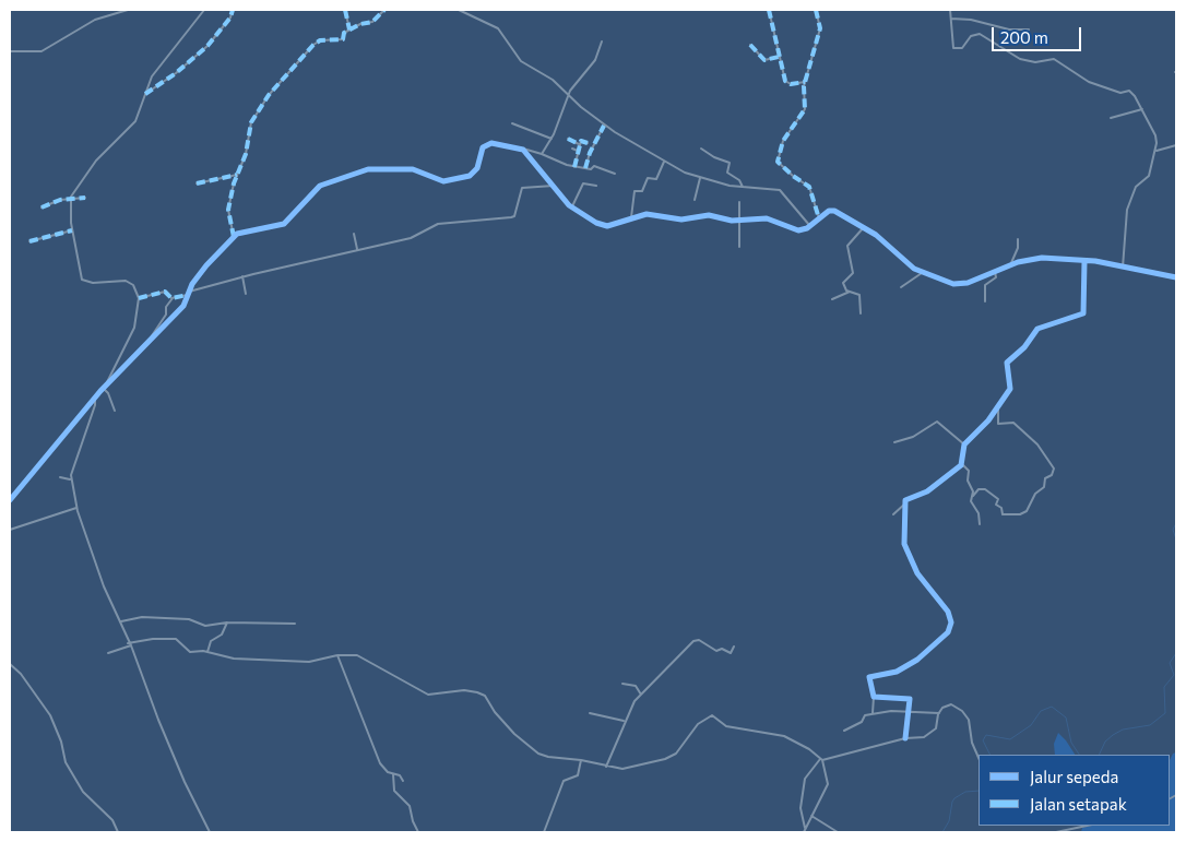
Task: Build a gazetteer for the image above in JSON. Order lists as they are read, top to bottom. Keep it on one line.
{"legend":["Jalur sepeda","Jalan setapak"],"scale_bar":"200 m"}
